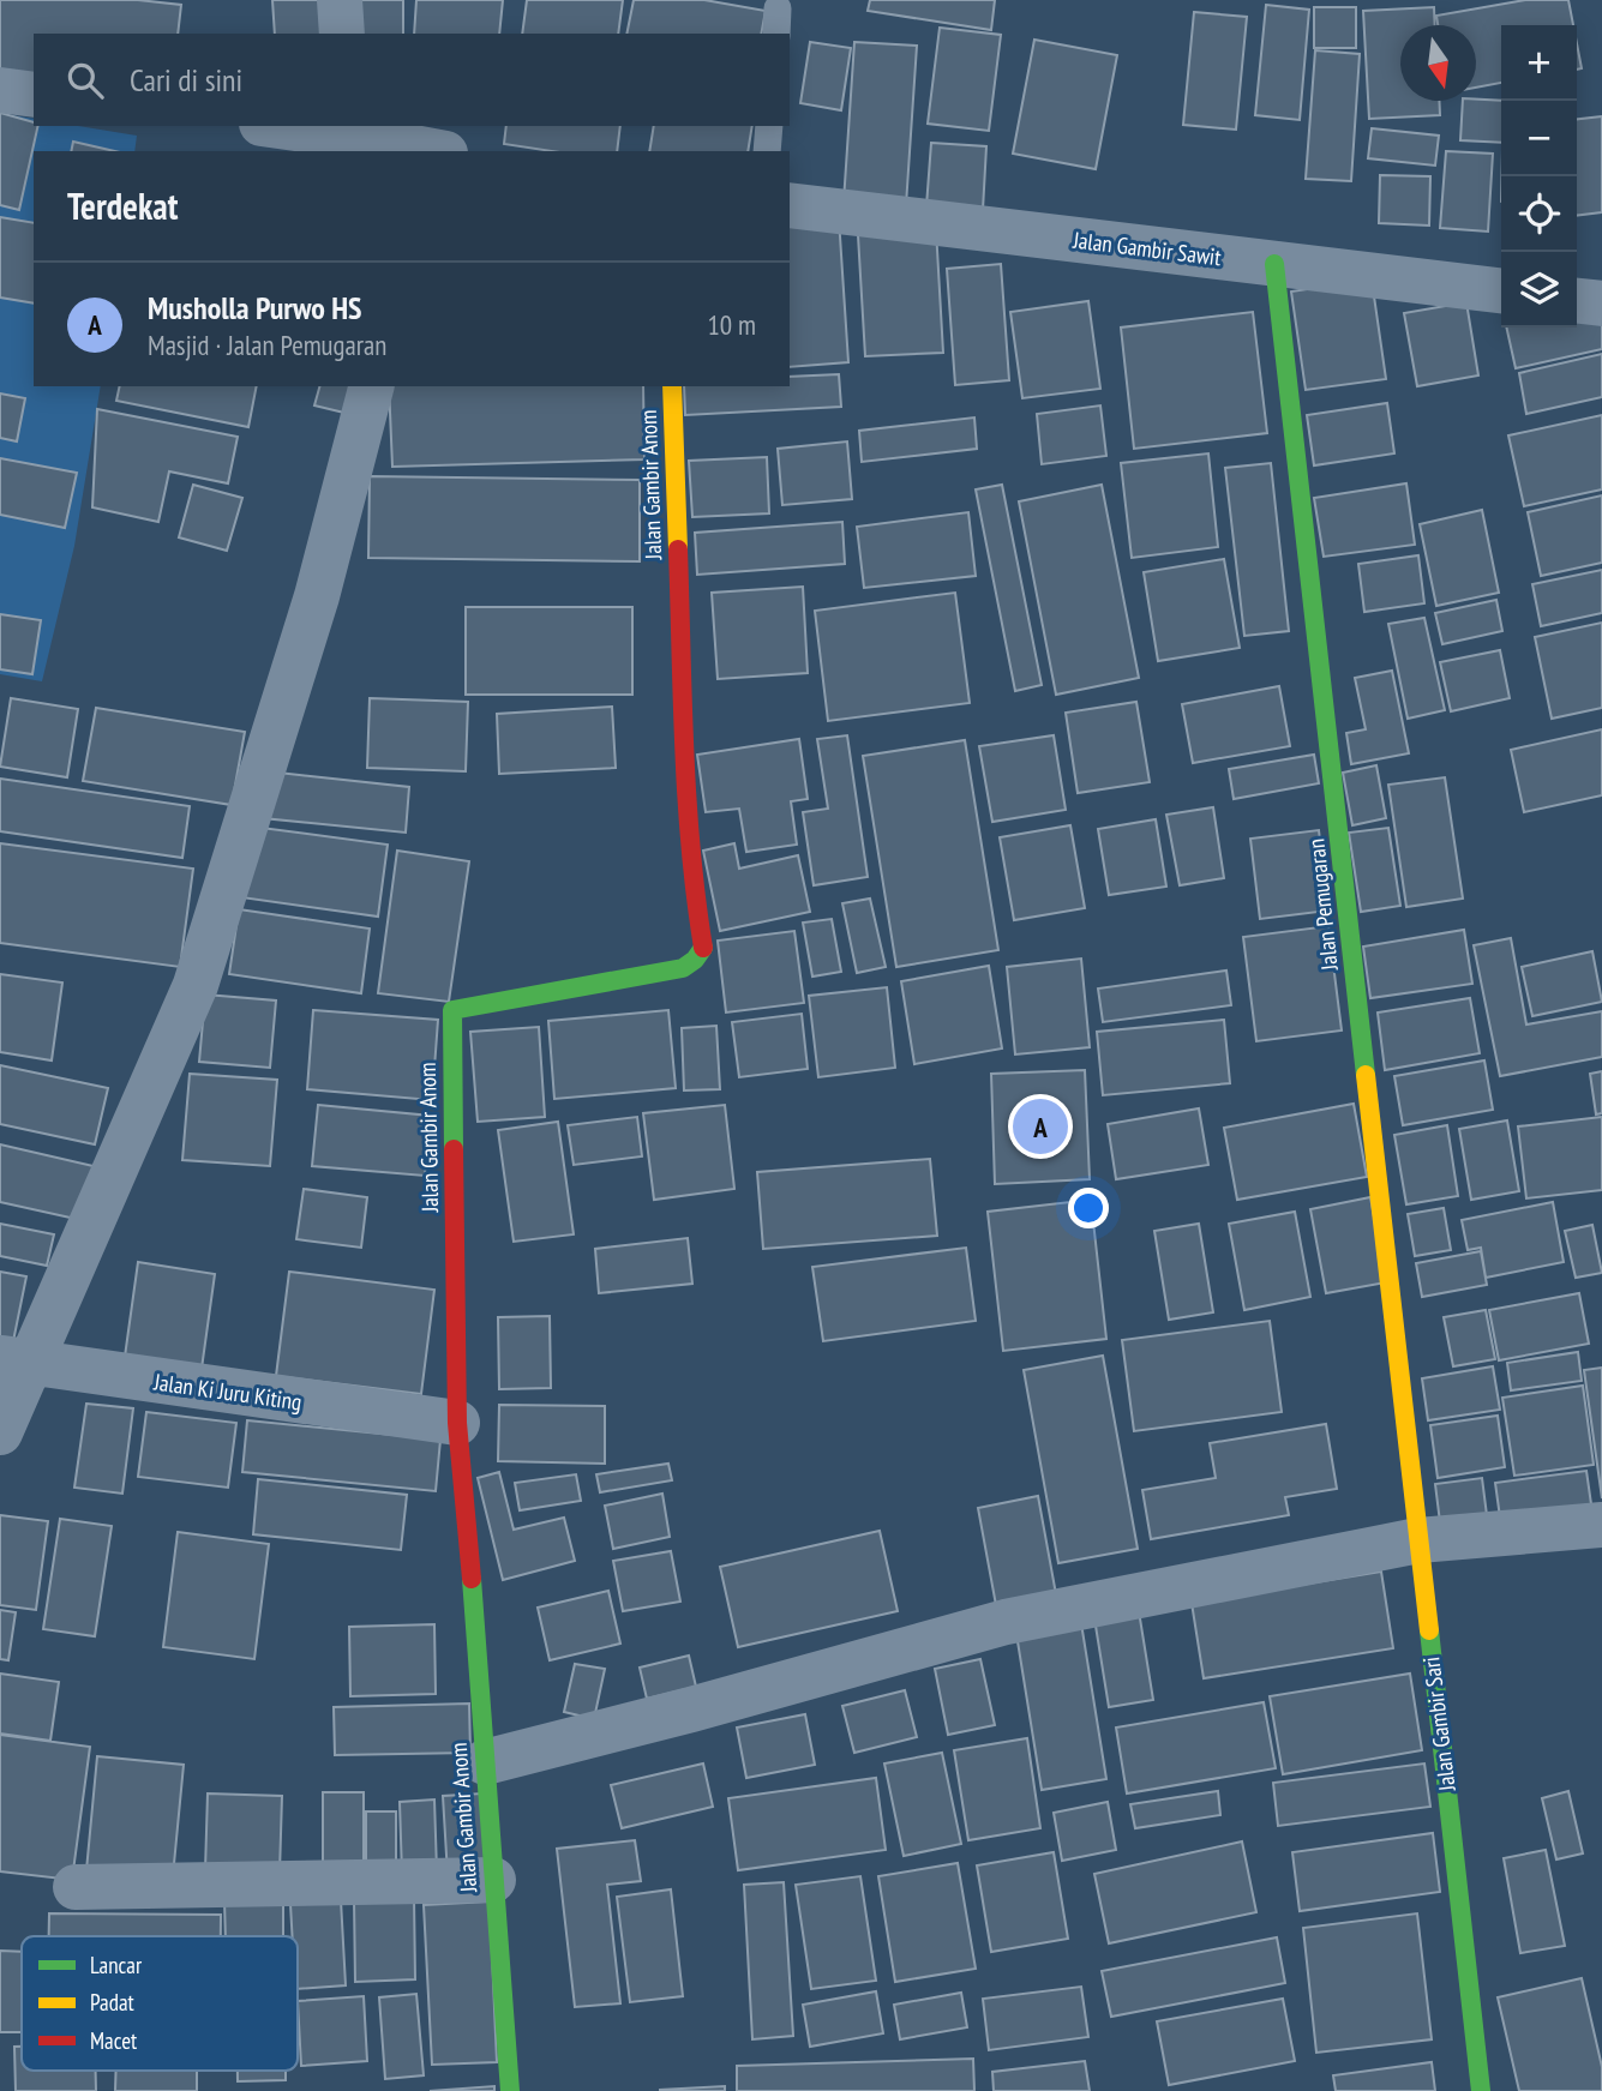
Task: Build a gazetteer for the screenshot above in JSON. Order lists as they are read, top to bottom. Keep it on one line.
{"streets":{"street":["Jalan Gambir Sawit","Jalan Gambir Anom","Jalan Pemugaran","Jalan Ki Juru Kiting","Jalan Gambir Sari"]},"crossings":[["Jalan Gambir Sawit","Jalan Pemugaran"],["Jalan Gambir Anom","Jalan Ki Juru Kiting"],["Jalan Pemugaran","Jalan Gambir Sari"]],"legend":["Lancar","Padat","Macet"],"north":"bottom","page":{"map_buttons":["+","−"],"search":"Cari di sini","heading":"Terdekat","list":[{"mark":"A","name":"Musholla Purwo HS","note":"Masjid · Jalan Pemugaran","value":"10 m"}],"pins":"A"}}
